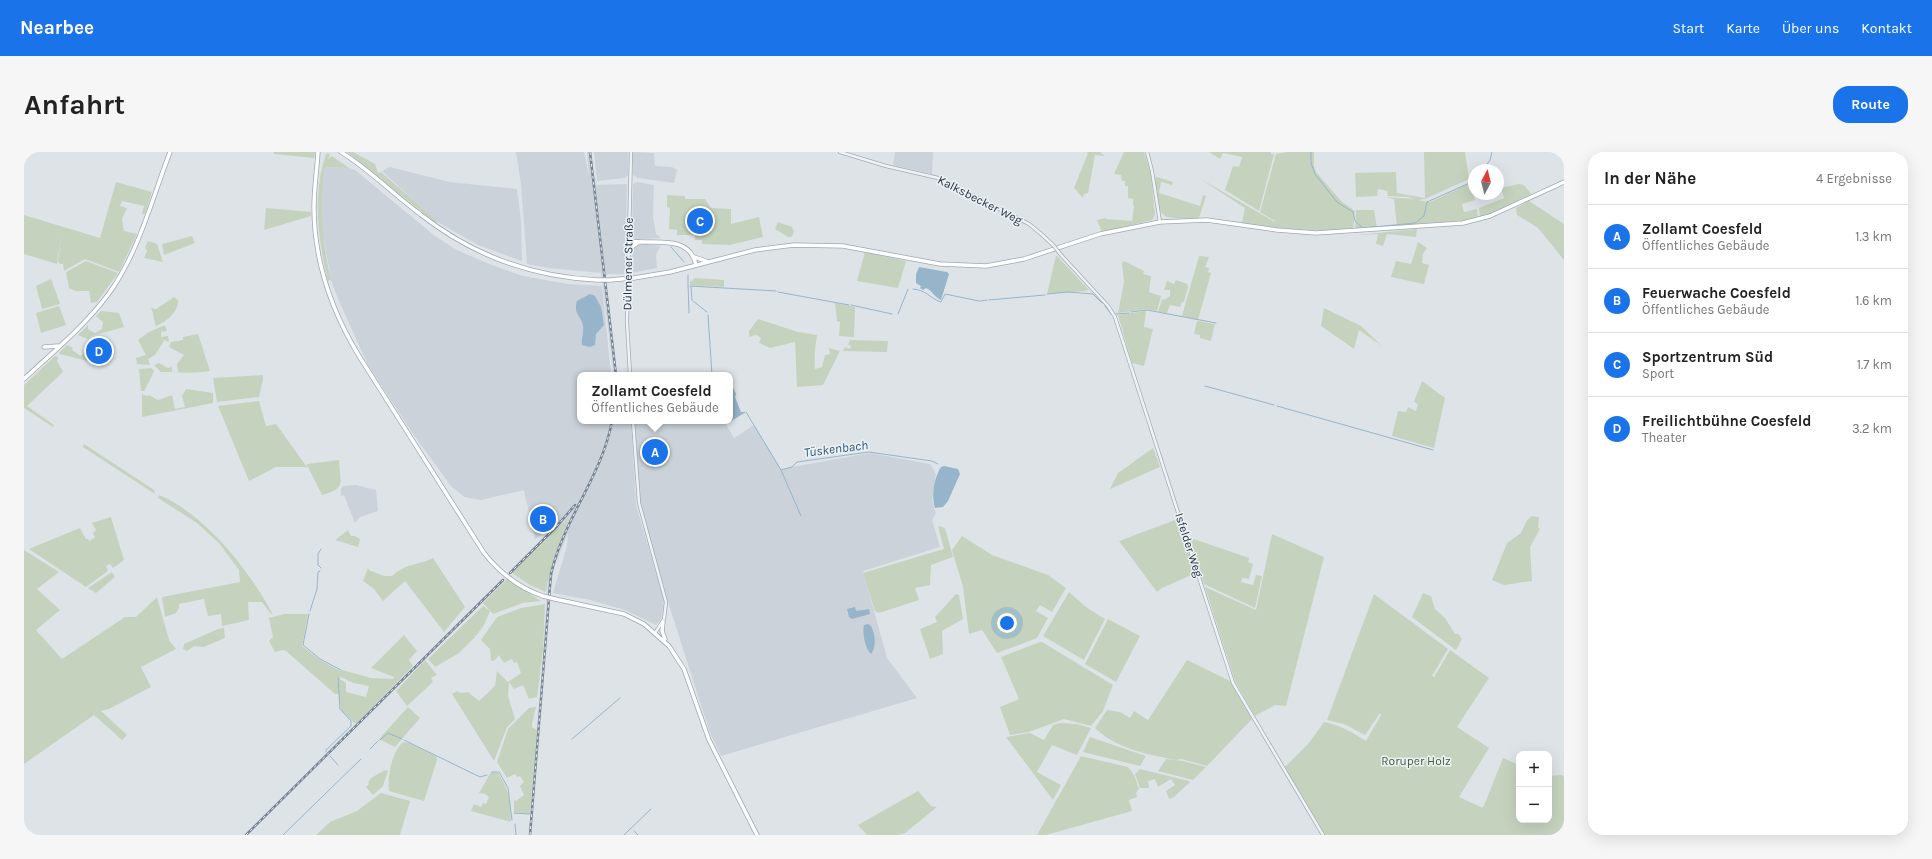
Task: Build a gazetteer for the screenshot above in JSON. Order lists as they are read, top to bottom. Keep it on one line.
{"streets":{"street":["Kalksbecker Weg","Dülmener Straße","Isfelder Weg"]},"crossings":[["Kalksbecker Weg","Isfelder Weg"]],"water":["Tüskenbach"],"parks":["Roruper Holz"],"north":"top","page":{"header":"Nearbee","nav":["Start","Karte","Über uns","Kontakt"],"buttons":"Route","title":"Anfahrt","heading":["In der Nähe","4 Ergebnisse"],"list":[{"mark":"A","name":"Zollamt Coesfeld","note":"Öffentliches Gebäude","value":"1.3 km"},{"mark":"B","name":"Feuerwache Coesfeld","note":"Öffentliches Gebäude","value":"1.6 km"},{"mark":"C","name":"Sportzentrum Süd","note":"Sport","value":"1.7 km"},{"mark":"D","name":"Freilichtbühne Coesfeld","note":"Theater","value":"3.2 km"}],"pins":["C","D","A","B"],"popup":["Zollamt Coesfeld","Öffentliches Gebäude"],"map_buttons":["+","−"]}}
